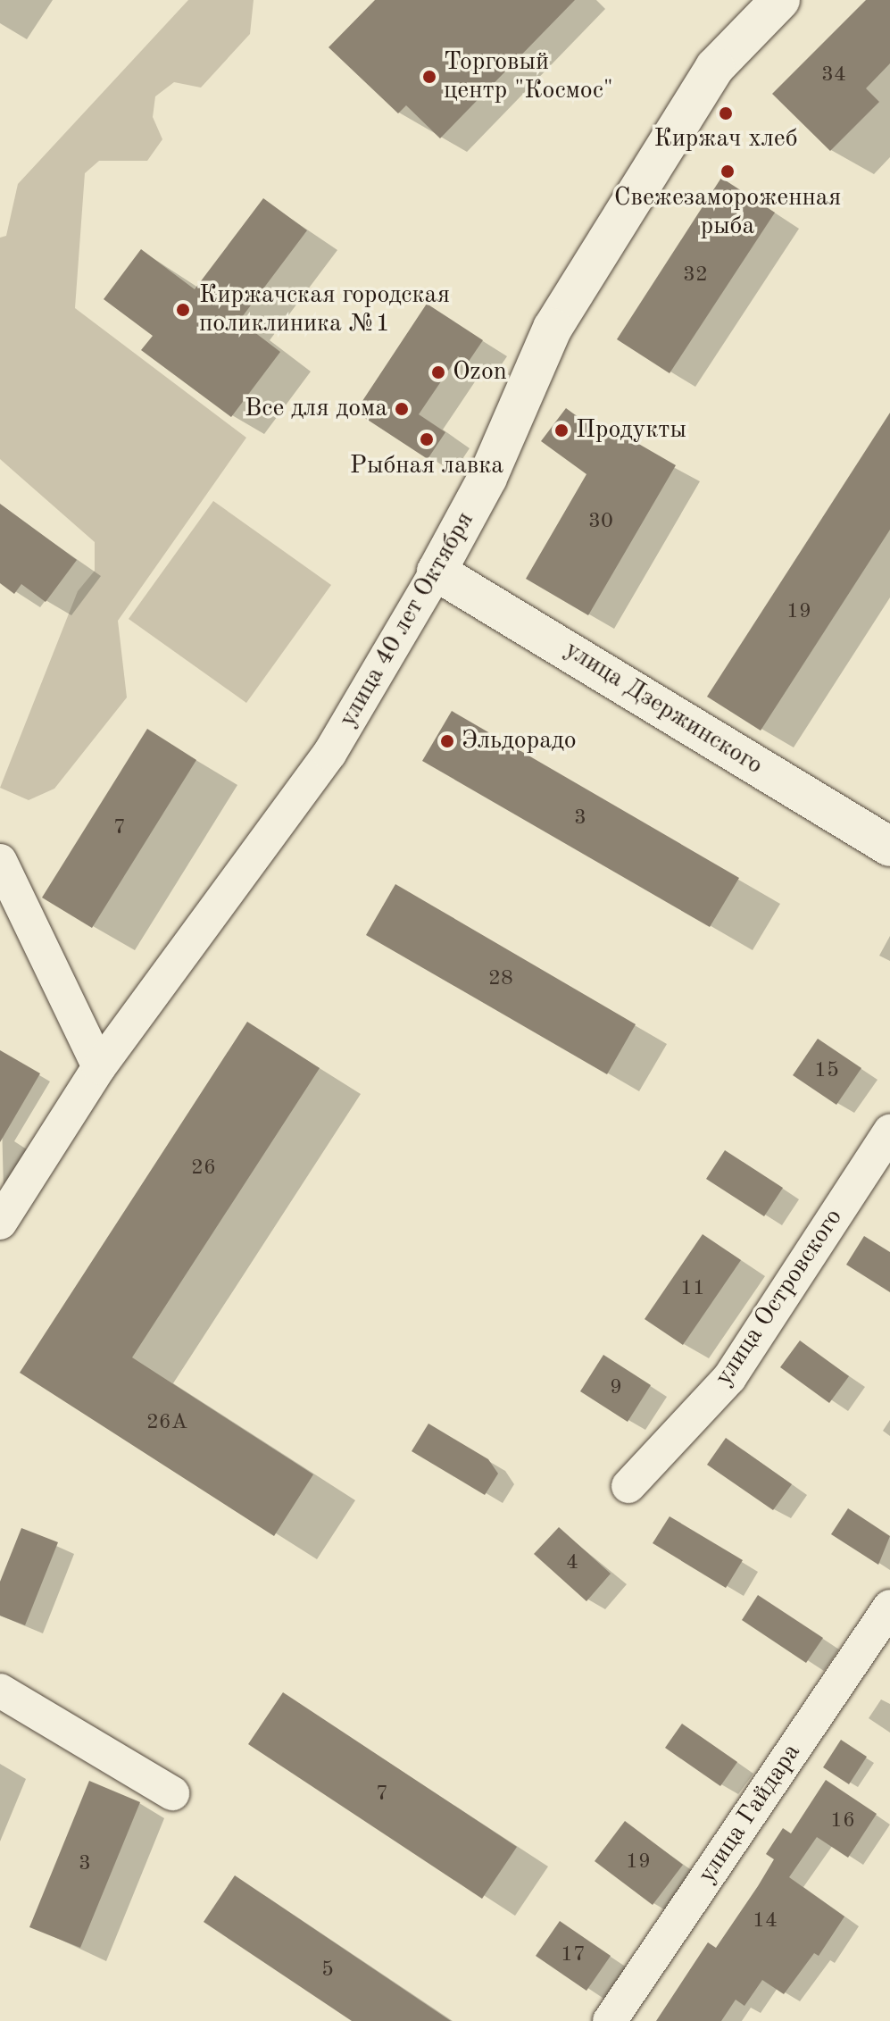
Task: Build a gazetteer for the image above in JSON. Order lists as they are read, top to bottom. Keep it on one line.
{"streets":{"street":["улица 40 лет Октября","улица Дзержинского","улица Островского","улица Гайдара"]},"crossings":[["улица 40 лет Октября","улица Дзержинского"]],"places":["Торговый центр \"Космос\"","Киржач хлеб","Свежезамороженная рыба","Киржачская городская поликлиника №1","Ozon","Все для дома","Продукты","Рыбная лавка","Эльдорадо"],"house_numbers":["34","32","30","19","3","7","28","15","26","11","9","26А","4","7","16","19","3","14","17","5"]}
